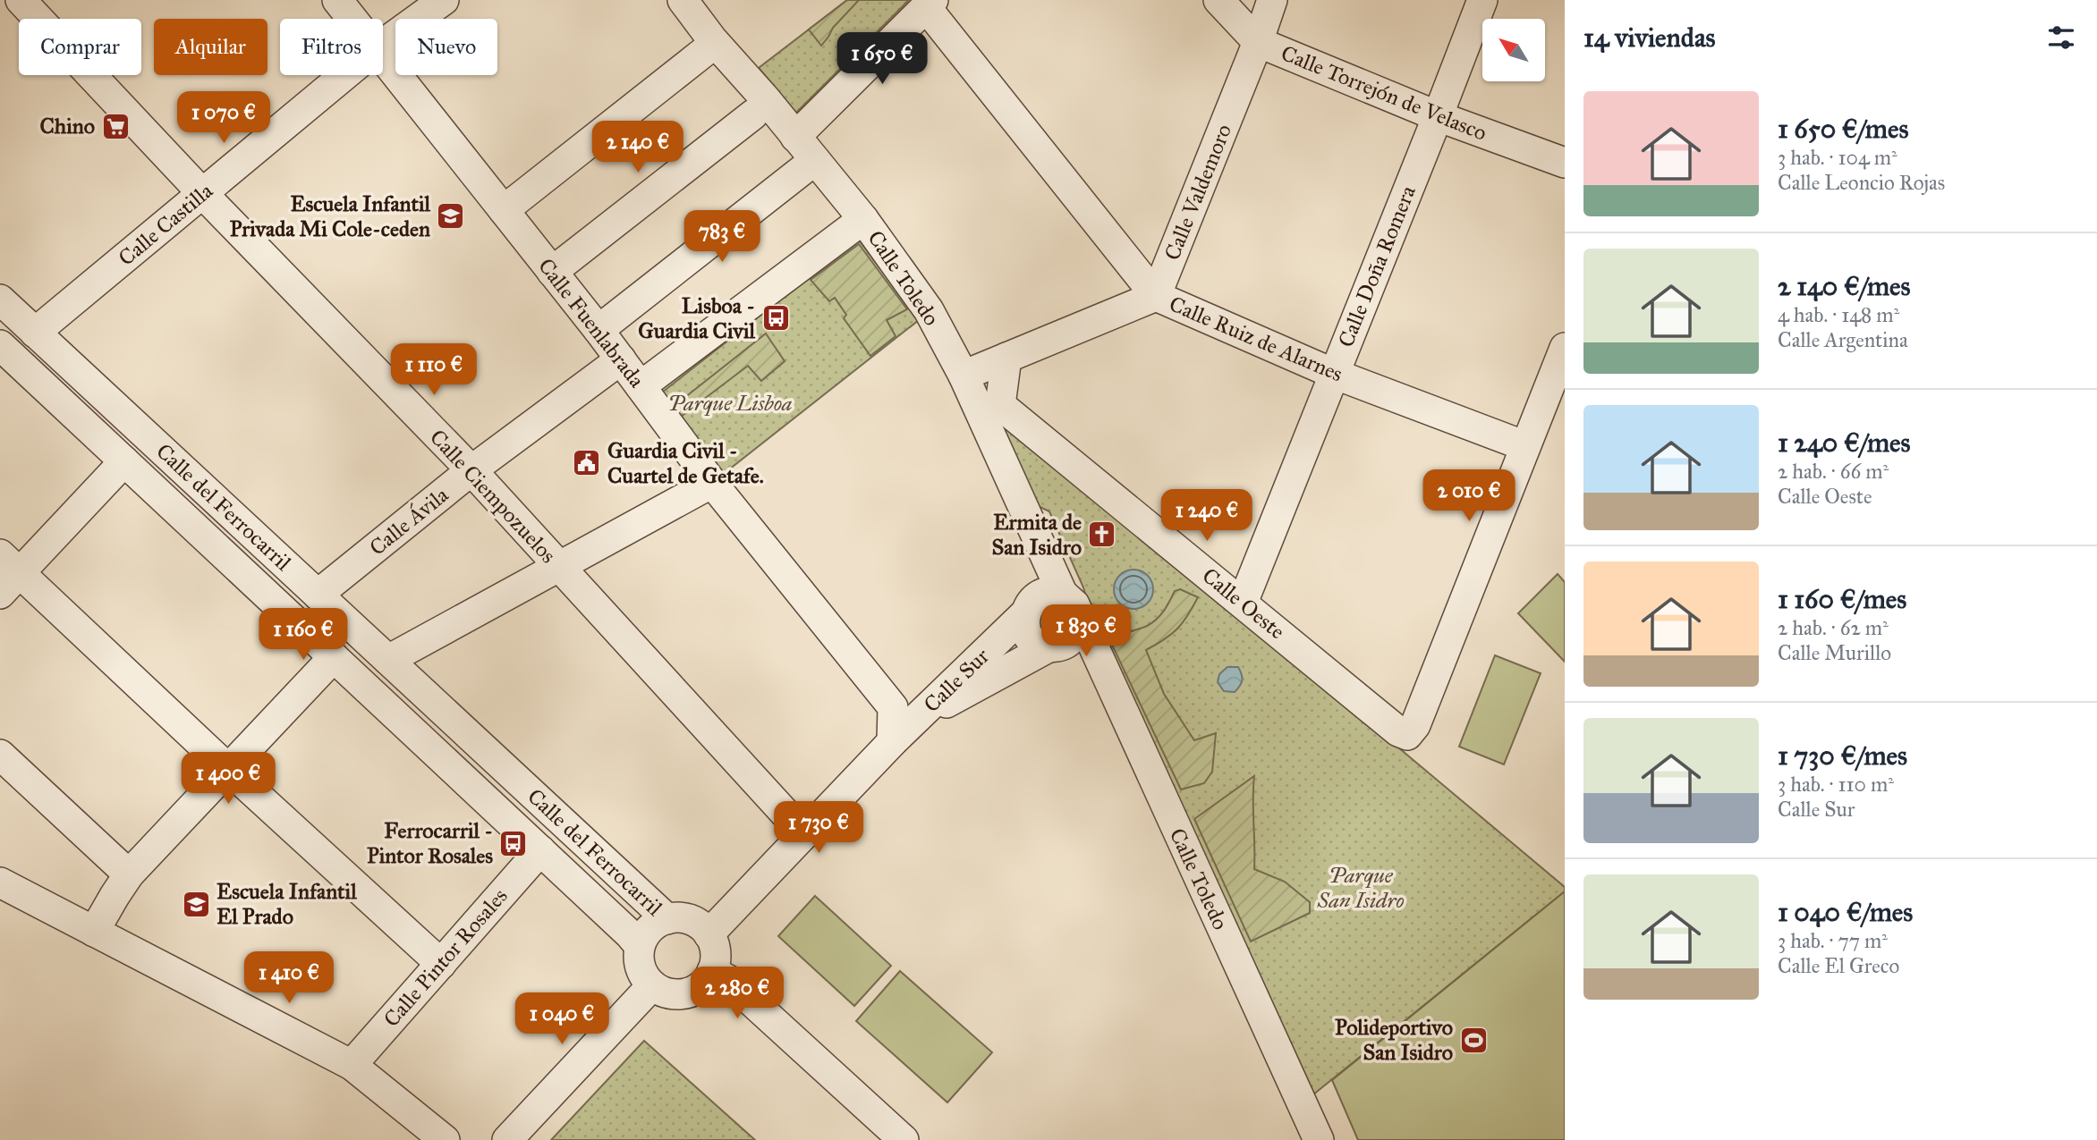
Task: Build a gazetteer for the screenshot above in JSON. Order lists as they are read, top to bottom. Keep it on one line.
{"streets":{"street":["Calle Torrejón de Velasco","Calle Valdemoro","Calle Castilla","Calle Doña Romera","Calle Toledo","Calle Fuenlabrada","Calle Ruiz de Alarnes","Calle Ciempozuelos","Calle del Ferrocarril","Calle Ávila","Calle Oeste","Calle Sur","Calle Pintor Rosales"]},"crossings":[["Calle Torrejón de Velasco","Calle Valdemoro"],["Calle Torrejón de Velasco","Calle Doña Romera"],["Calle Valdemoro","Calle Ruiz de Alarnes"],["Calle Castilla","Calle Ciempozuelos"],["Calle Castilla","Calle del Ferrocarril"],["Calle Doña Romera","Calle Ruiz de Alarnes"],["Calle Doña Romera","Calle Oeste"],["Calle Toledo","Calle Oeste"],["Calle Toledo","Calle Sur"],["Calle Fuenlabrada","Calle Ávila"],["Calle Fuenlabrada","Calle Sur"],["Calle Ruiz de Alarnes","Calle Oeste"],["Calle Ciempozuelos","Calle Ávila"],["Calle Ciempozuelos","Calle Sur"],["Calle del Ferrocarril","Calle Ávila"],["Calle del Ferrocarril","Calle Sur"],["Calle del Ferrocarril","Calle Pintor Rosales"]],"parks":["Parque Lisboa","Parque San Isidro"],"places":{"supermarket":["Chino"],"school or university":["Escuela Infantil Privada Mi Cole-ceden","Escuela Infantil El Prado"],"bus stop":["Lisboa - Guardia Civil","Ferrocarril - Pintor Rosales"],"public building":["Guardia Civil - Cuartel de Getafe."],"church":["Ermita de San Isidro"],"sports":["Polideportivo San Isidro"]},"north":"top left","page":{"heading":"14 viviendas","chip":["Comprar","Alquilar","Filtros","Nuevo"],"price":["1 650 €","1 070 €","2 140 €","783 €","1 110 €","2 010 €","1 240 €","1 830 €","1 160 €","1 400 €","1 730 €","1 410 €","2 280 €","1 040 €"],"list":[{"name":"1 650 €/mes","note":"3 hab. · 104 m² · Calle Leoncio Rojas"},{"name":"2 140 €/mes","note":"4 hab. · 148 m² · Calle Argentina"},{"name":"1 240 €/mes","note":"2 hab. · 66 m² · Calle Oeste"},{"name":"1 160 €/mes","note":"2 hab. · 62 m² · Calle Murillo"},{"name":"1 730 €/mes","note":"3 hab. · 110 m² · Calle Sur"},{"name":"1 040 €/mes","note":"3 hab. · 77 m² · Calle El Greco"}]}}
